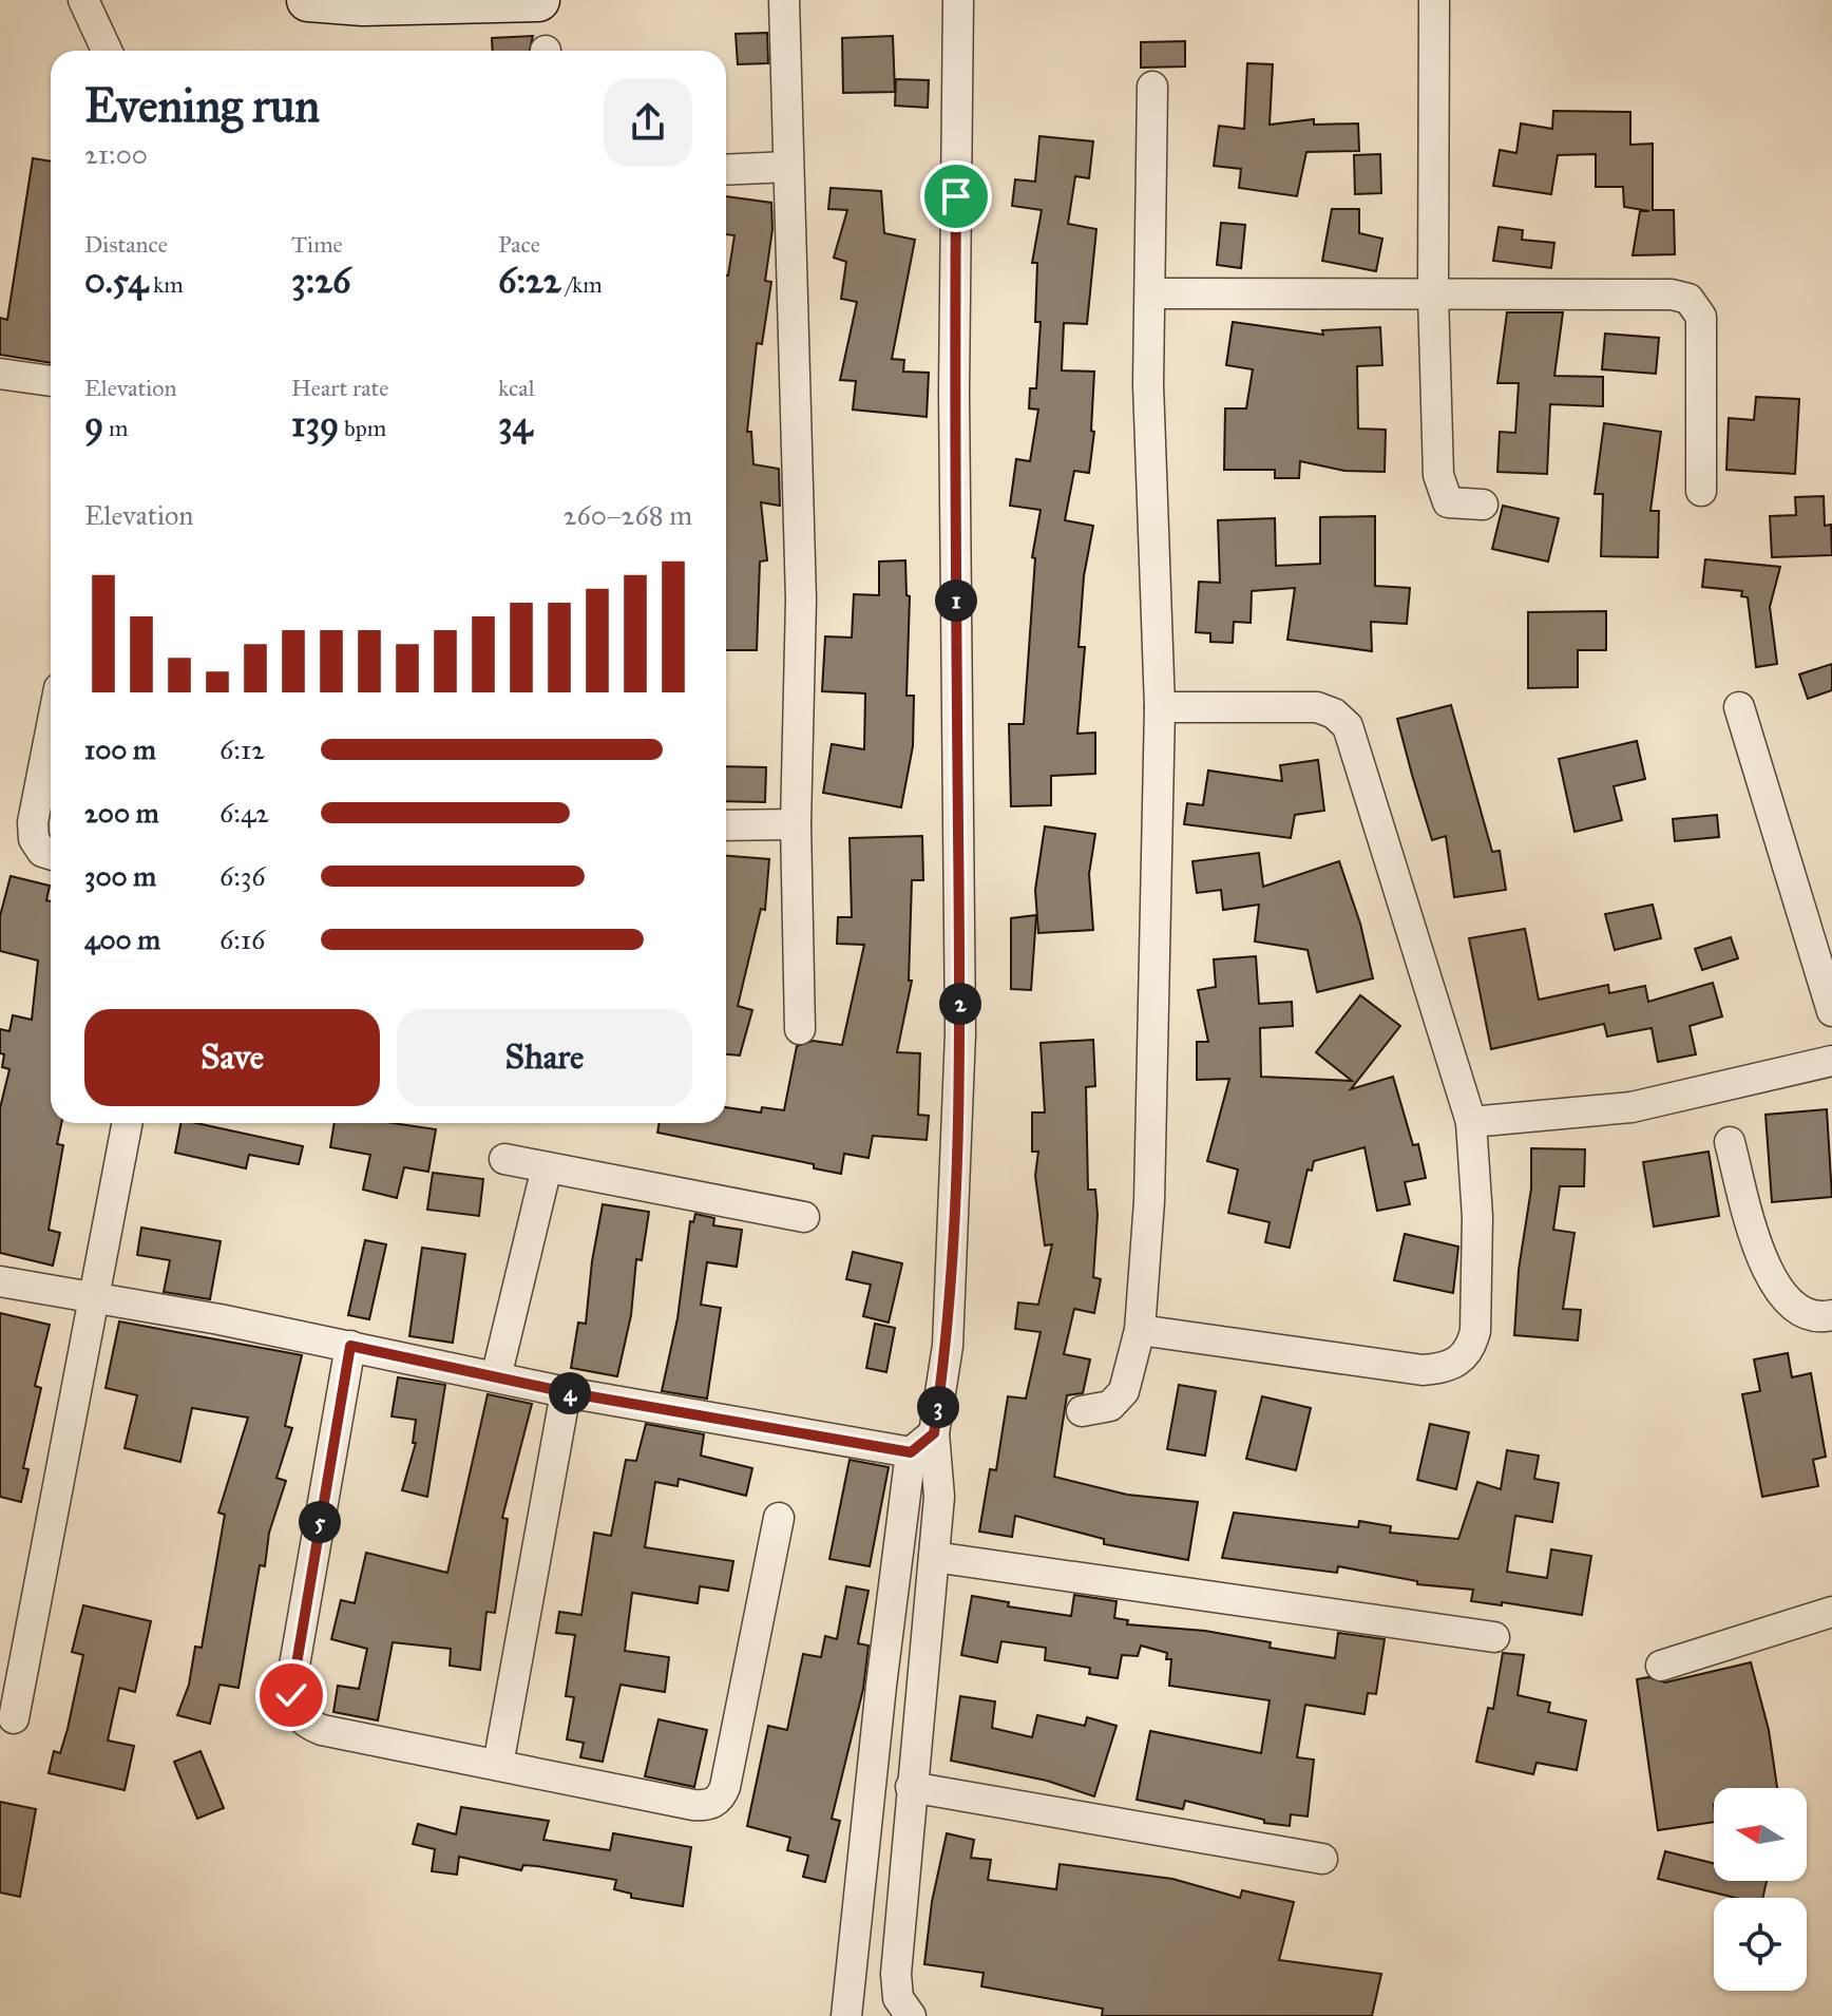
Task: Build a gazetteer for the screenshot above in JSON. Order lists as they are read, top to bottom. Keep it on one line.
{"north":"left","page":{"heading":["Evening run","21:00"],"stats":[["Distance","0.54 km"],["Time","3:26"],["Pace","6:22 /km"],["Elevation","9 m"],["Heart rate","139 bpm"],["kcal","34"]],"chart":["Elevation","260–268 m"],"pins":["1","2","4","3","5"],"list":[{"name":"100 m","note":"6:12"},{"name":"200 m","note":"6:42"},{"name":"300 m","note":"6:36"},{"name":"400 m","note":"6:16"}],"buttons":["Save","Share"]}}
